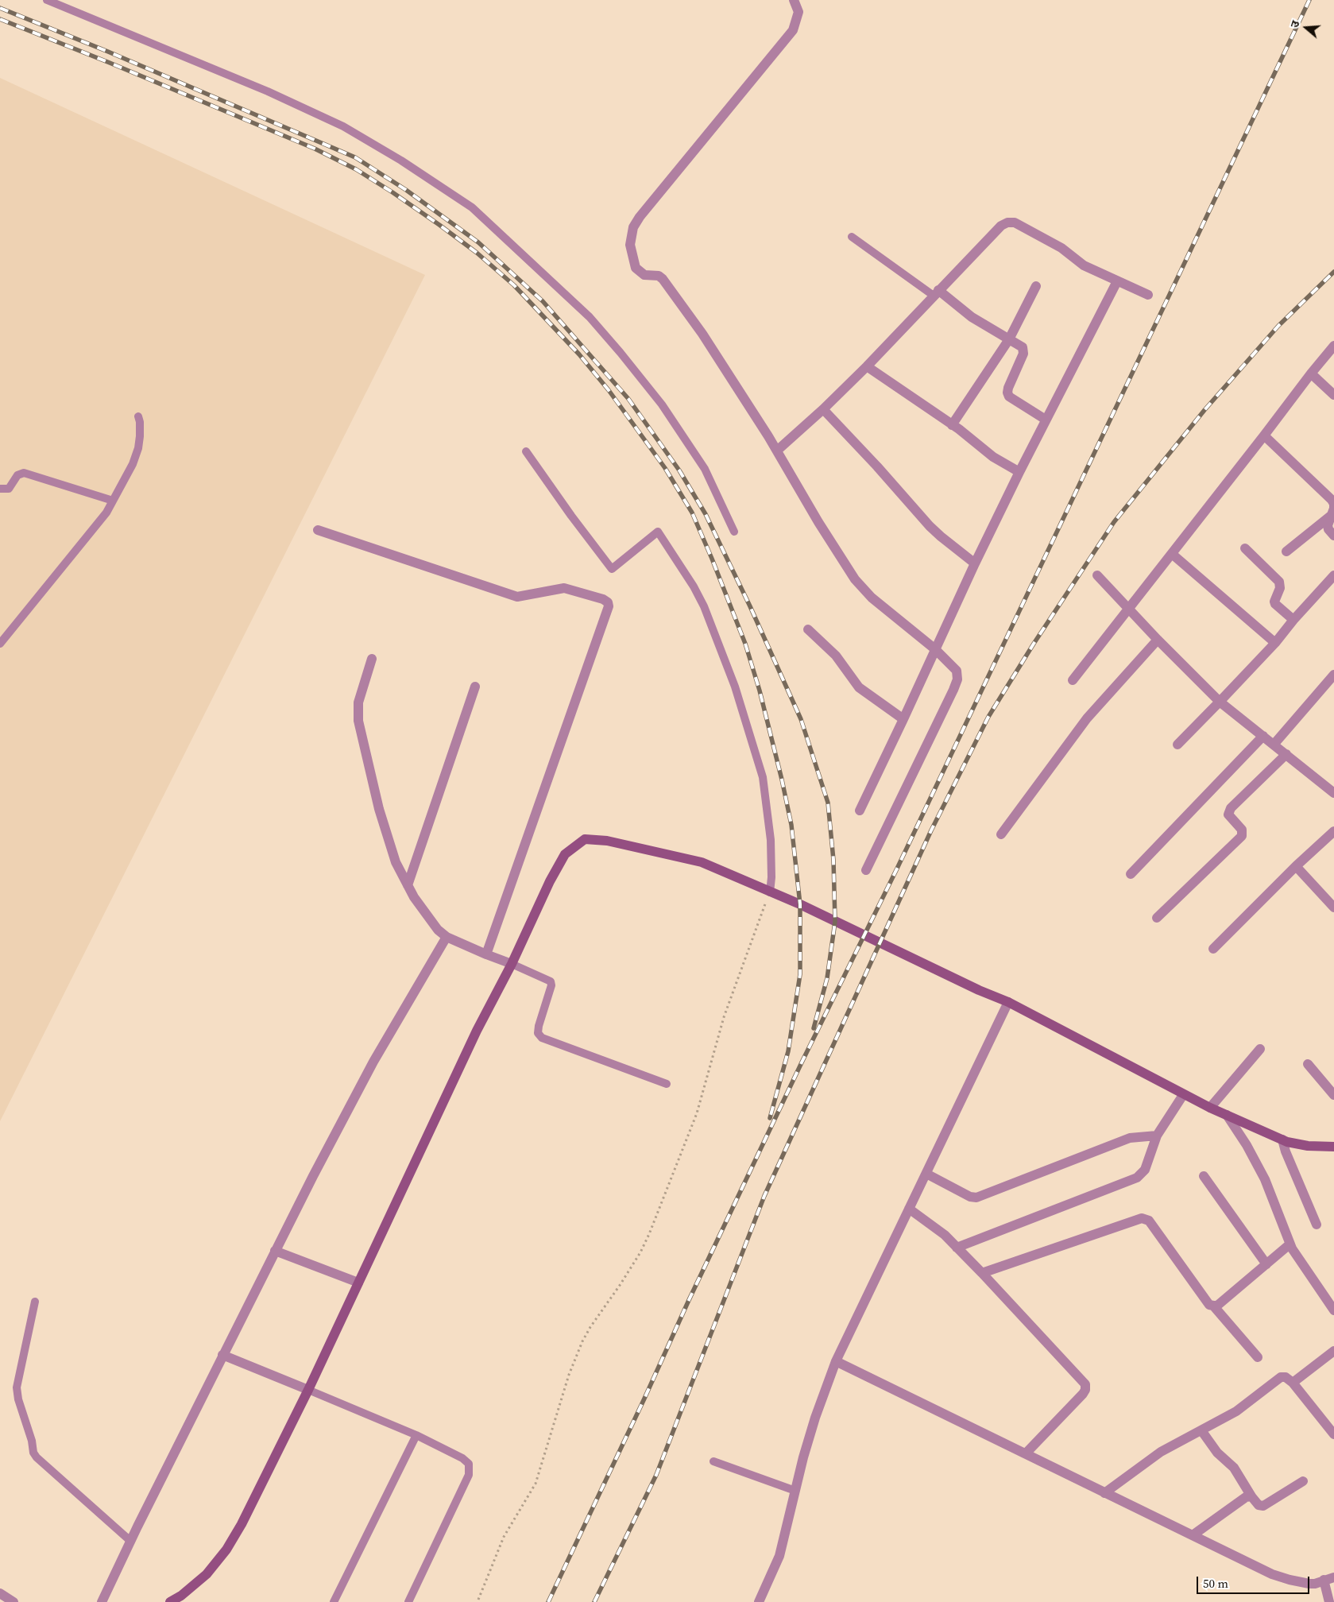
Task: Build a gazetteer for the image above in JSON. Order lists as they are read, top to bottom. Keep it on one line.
{"scale_bar":"50 m","north":"left"}
